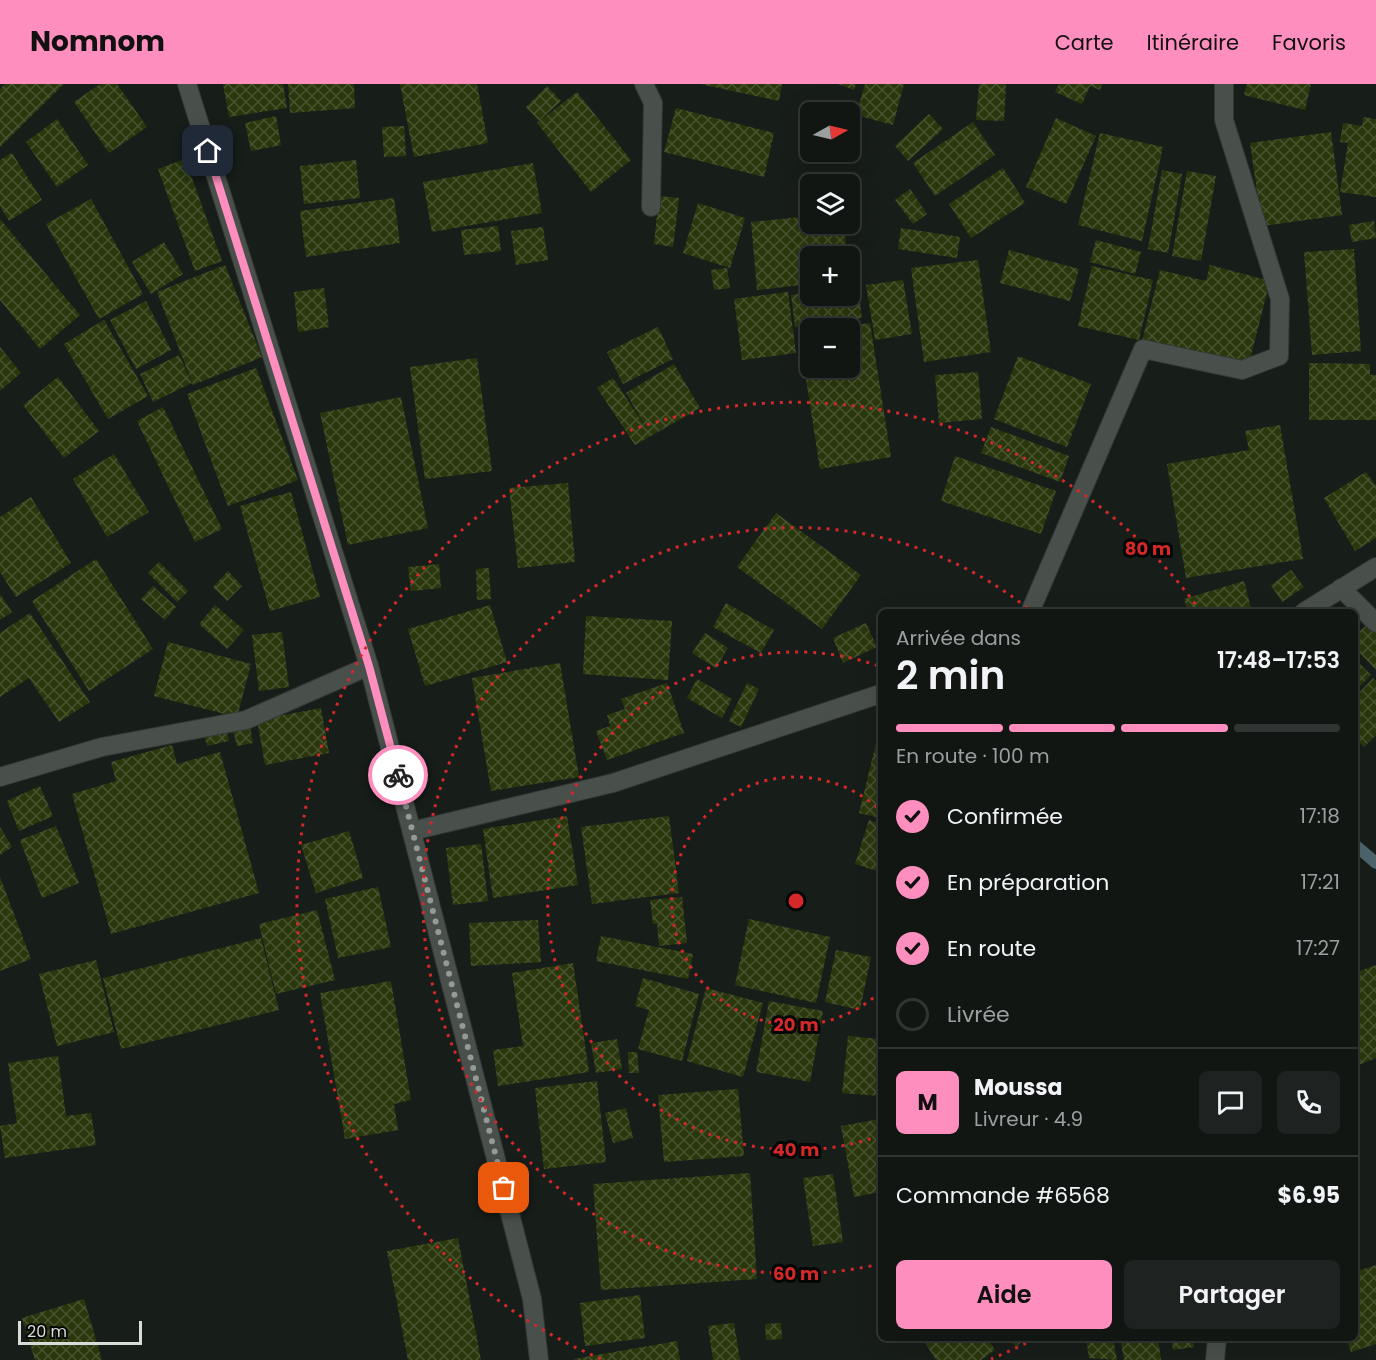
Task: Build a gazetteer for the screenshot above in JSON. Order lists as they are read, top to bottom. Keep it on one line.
{"scale_bar":"20 m","north":"right","page":{"header":"Nomnom","nav":["Carte","Itinéraire","Favoris"],"map_buttons":["+","−"],"heading":["2 min","Arrivée dans","17:48–17:53"],"panel":["Moussa","Livreur · 4.9","Commande #6568","$6.95"],"bar":"En route · 100 m","list":[["Confirmée","17:18"],["En préparation","17:21"],["En route","17:27"],"Livrée"],"round":"M","buttons":["Aide","Partager"],"scale":"20 m"},"rings":["80 m","20 m","40 m","60 m"]}
